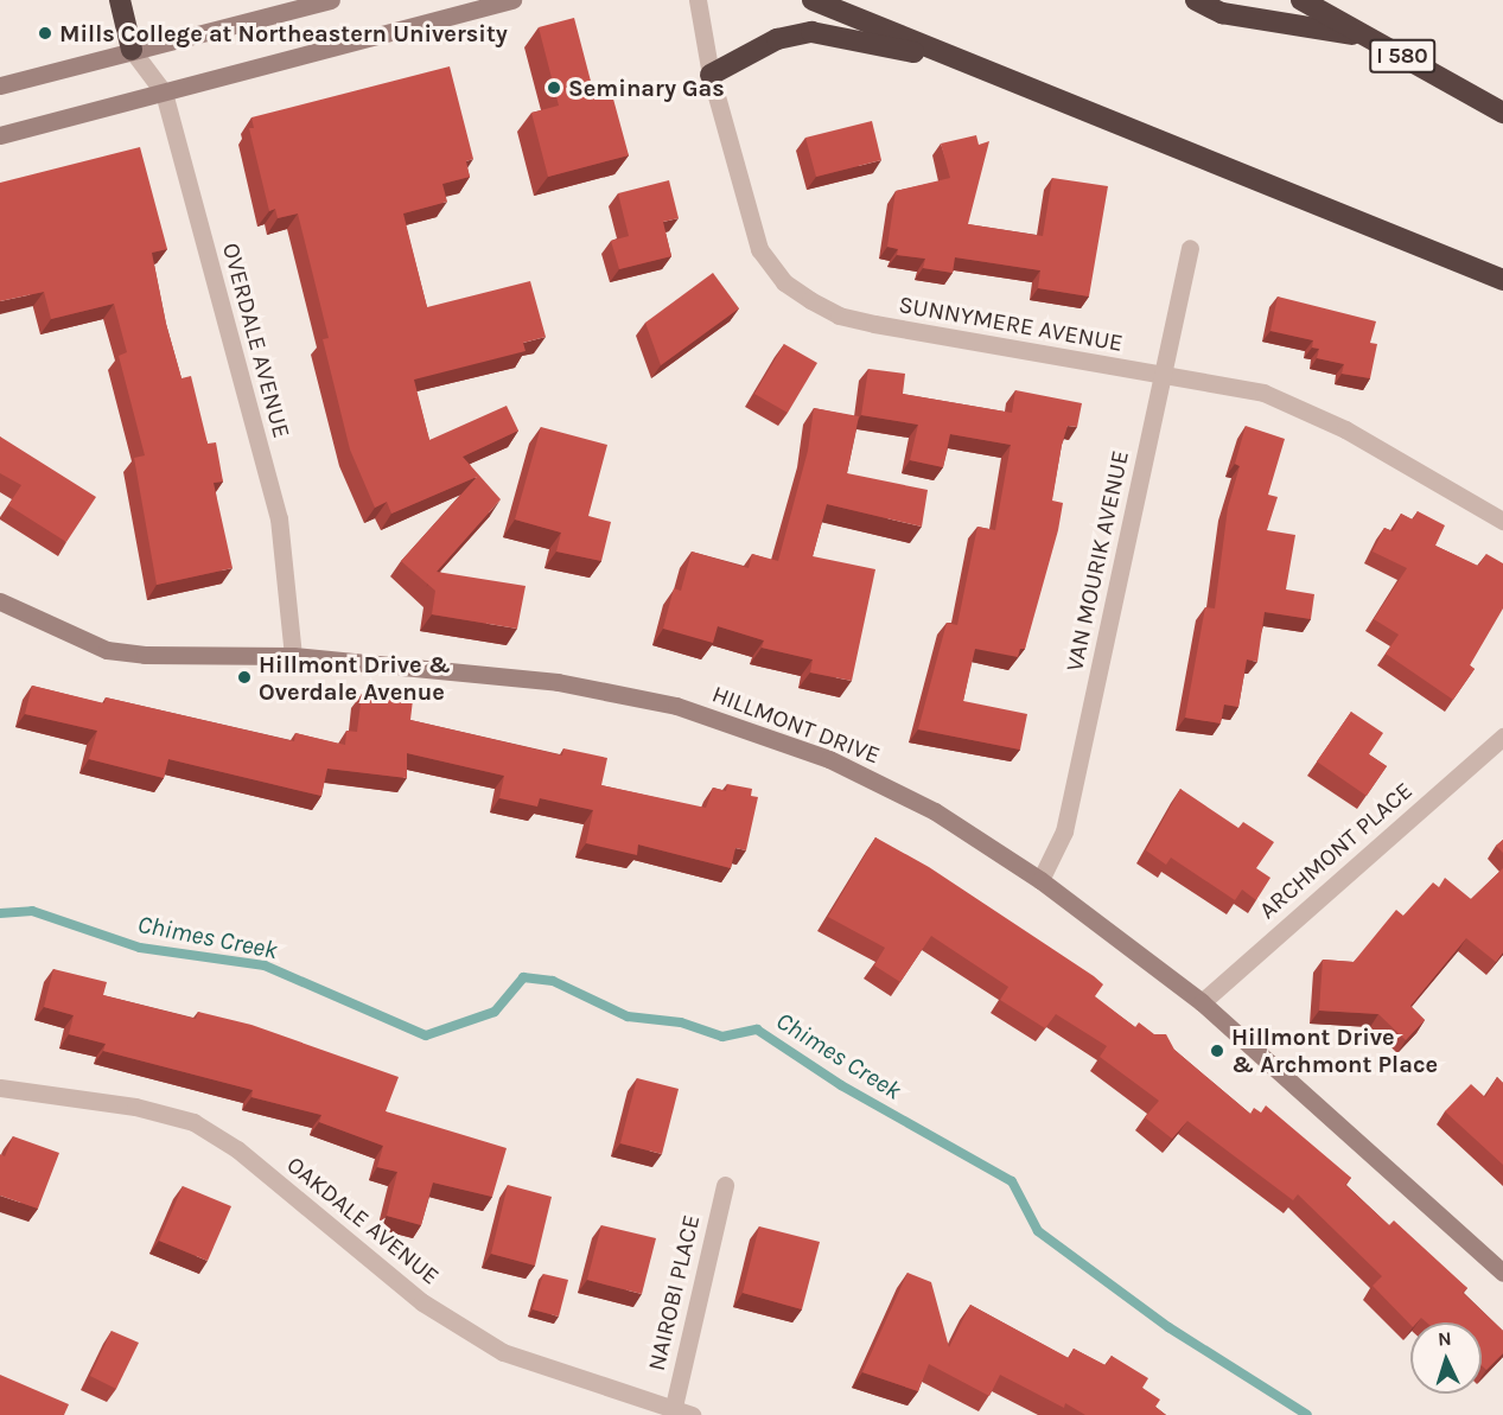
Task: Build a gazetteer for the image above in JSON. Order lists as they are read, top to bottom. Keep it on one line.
{"streets":{"highway":["I 580"],"street":["SUNNYMERE AVENUE","OVERDALE AVENUE","VAN MOURIK AVENUE","HILLMONT DRIVE","ARCHMONT PLACE","OAKDALE AVENUE","NAIROBI PLACE"]},"crossings":[["SUNNYMERE AVENUE","VAN MOURIK AVENUE"],["OVERDALE AVENUE","HILLMONT DRIVE"],["VAN MOURIK AVENUE","HILLMONT DRIVE"],["HILLMONT DRIVE","ARCHMONT PLACE"],["OAKDALE AVENUE","NAIROBI PLACE"]],"water":["Chimes Creek"],"places":["Mills College at Northeastern University","Seminary Gas","Hillmont Drive & Overdale Avenue","Hillmont Drive & Archmont Place"],"north":"top"}
